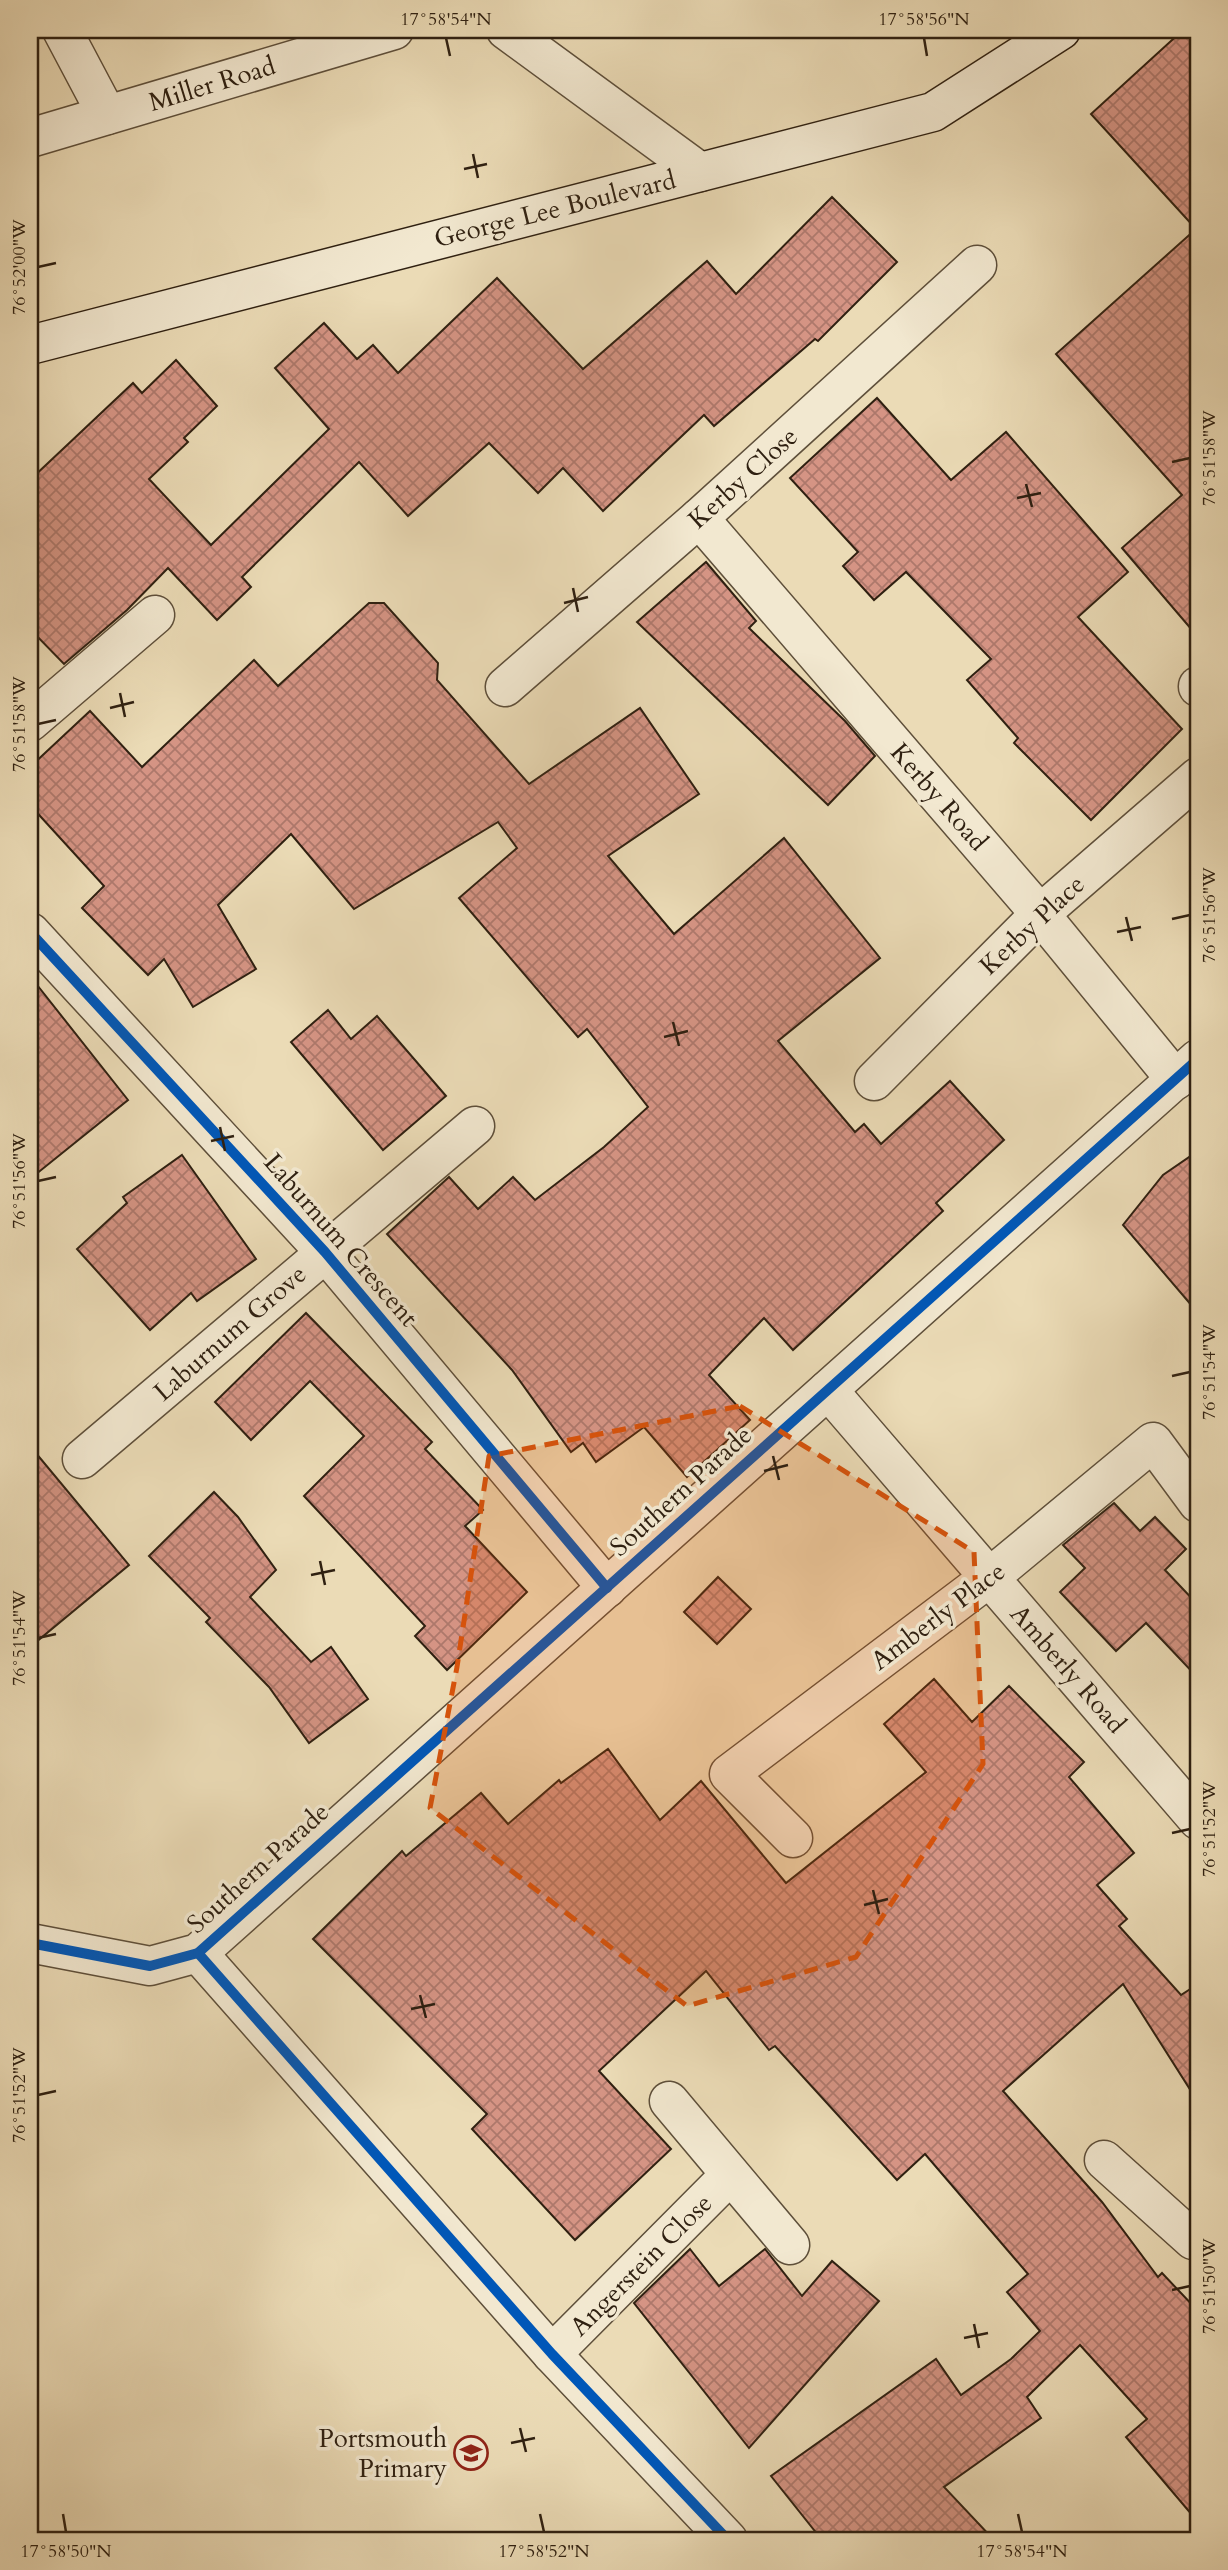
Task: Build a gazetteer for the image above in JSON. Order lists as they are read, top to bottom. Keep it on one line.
{"streets":{"street":["Miller Road","George Lee Boulevard","Kerby Close","Kerby Road","Kerby Place","Laburnum Crescent","Laburnum Grove","Southern Parade","Amberly Place","Amberly Road","Angerstein Close"]},"crossings":[["Kerby Close","Kerby Road"],["Kerby Road","Kerby Place"],["Kerby Road","Southern Parade"],["Laburnum Crescent","Laburnum Grove"],["Laburnum Crescent","Southern Parade"],["Southern Parade","Amberly Road"],["Amberly Place","Amberly Road"]],"places":{"school or university":["Portsmouth Primary"]},"coordinates":["17°58'54\"N","17°58'56\"N","76°52'00\"W","76°51'58\"W","76°51'56\"W","76°51'54\"W","76°51'52\"W","76°51'50\"W","17°58'50\"N","17°58'52\"N"]}
